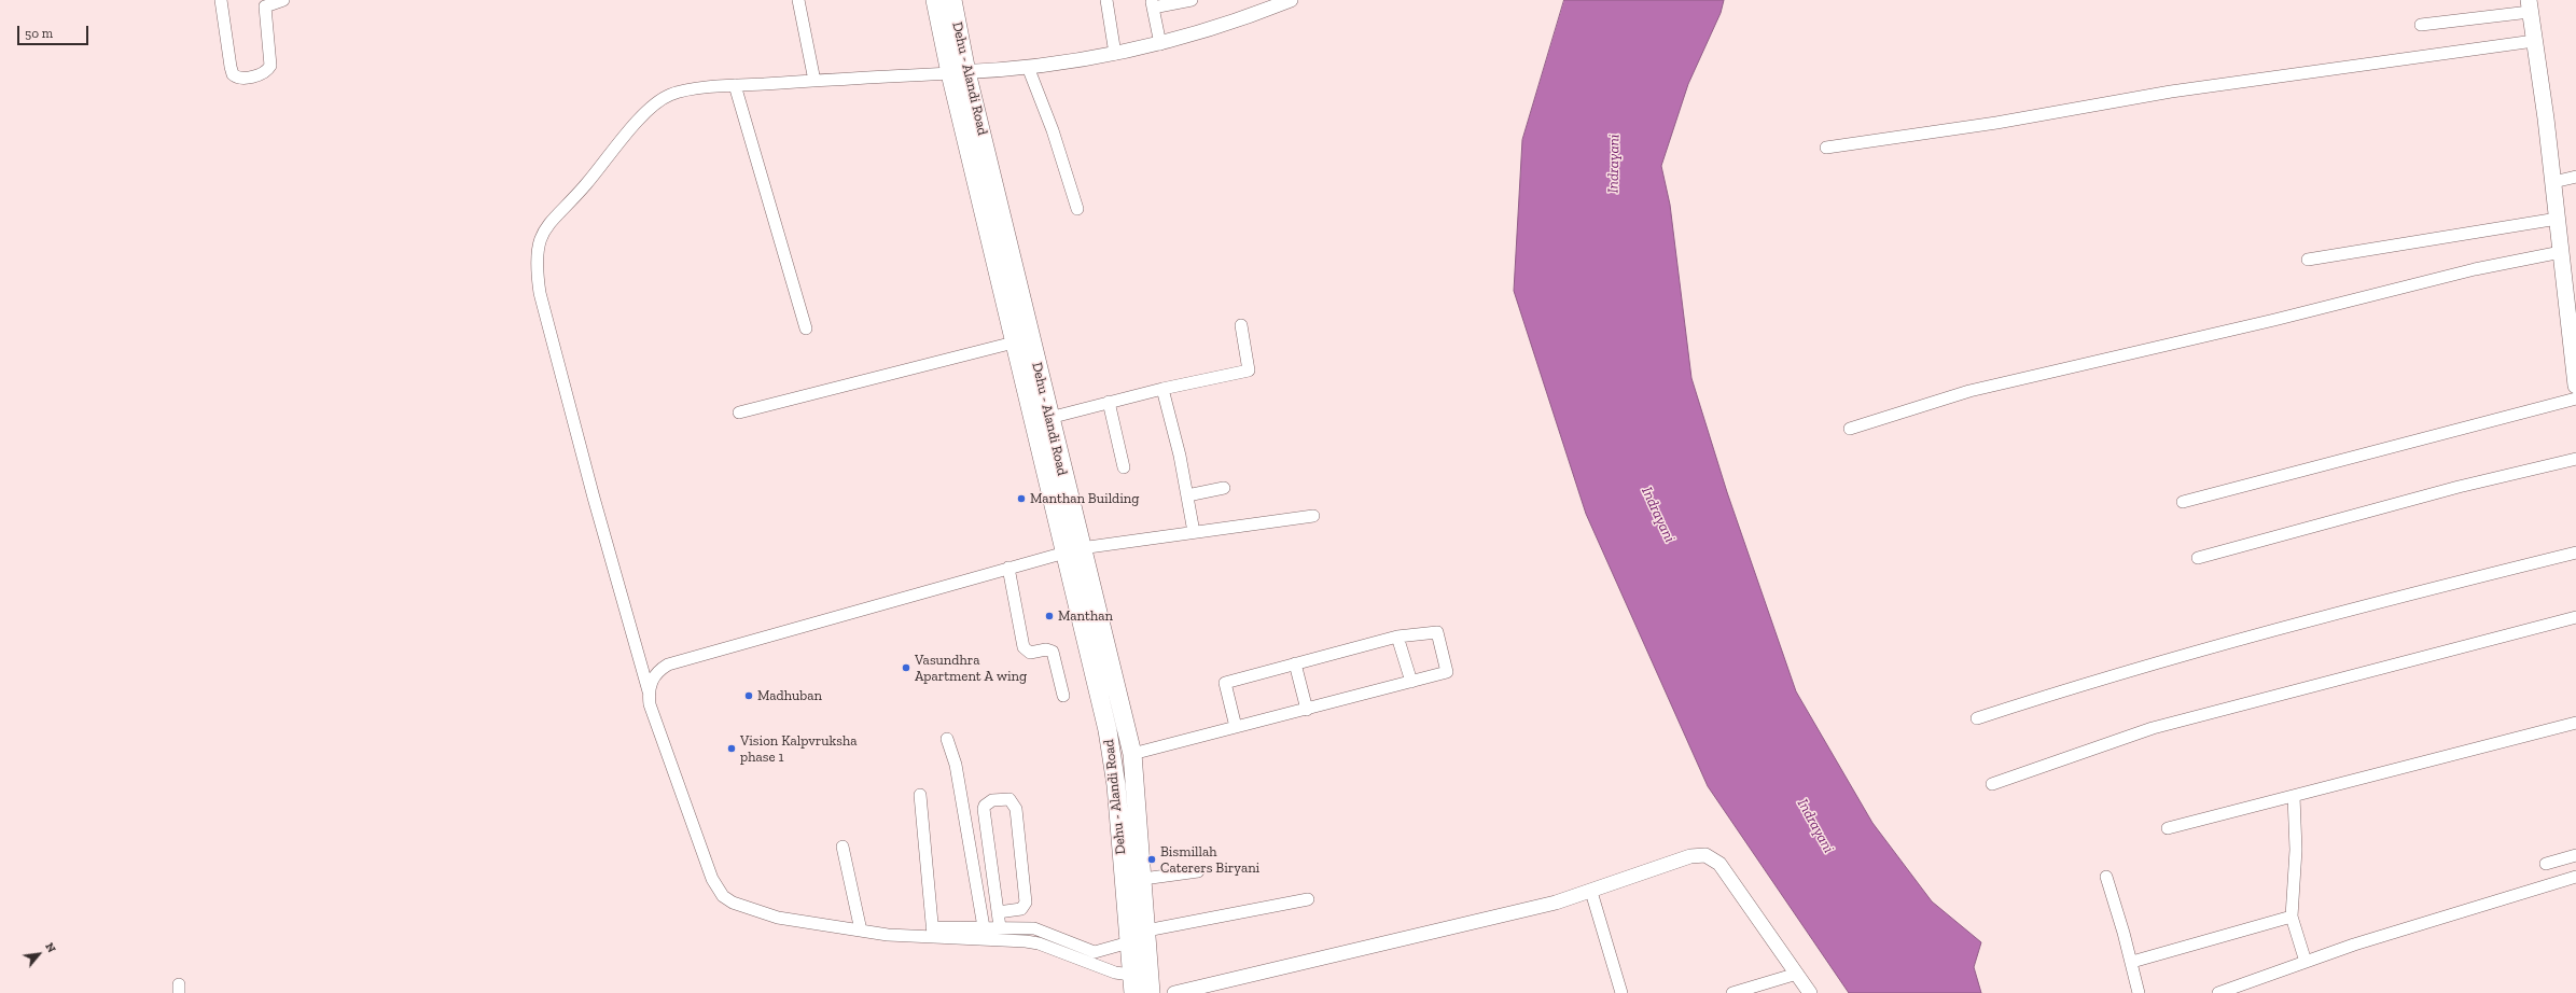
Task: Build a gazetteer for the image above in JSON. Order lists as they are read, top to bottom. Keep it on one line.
{"streets":{"main road":["Dehu - Alandi Road"]},"water":["Indrayani"],"places":["Manthan Building","Manthan","Vasundhra Apartment A wing","Madhuban","Vision Kalpvruksha phase 1","Bismillah Caterers Biryani"],"scale_bar":"50 m","north":"top right"}
